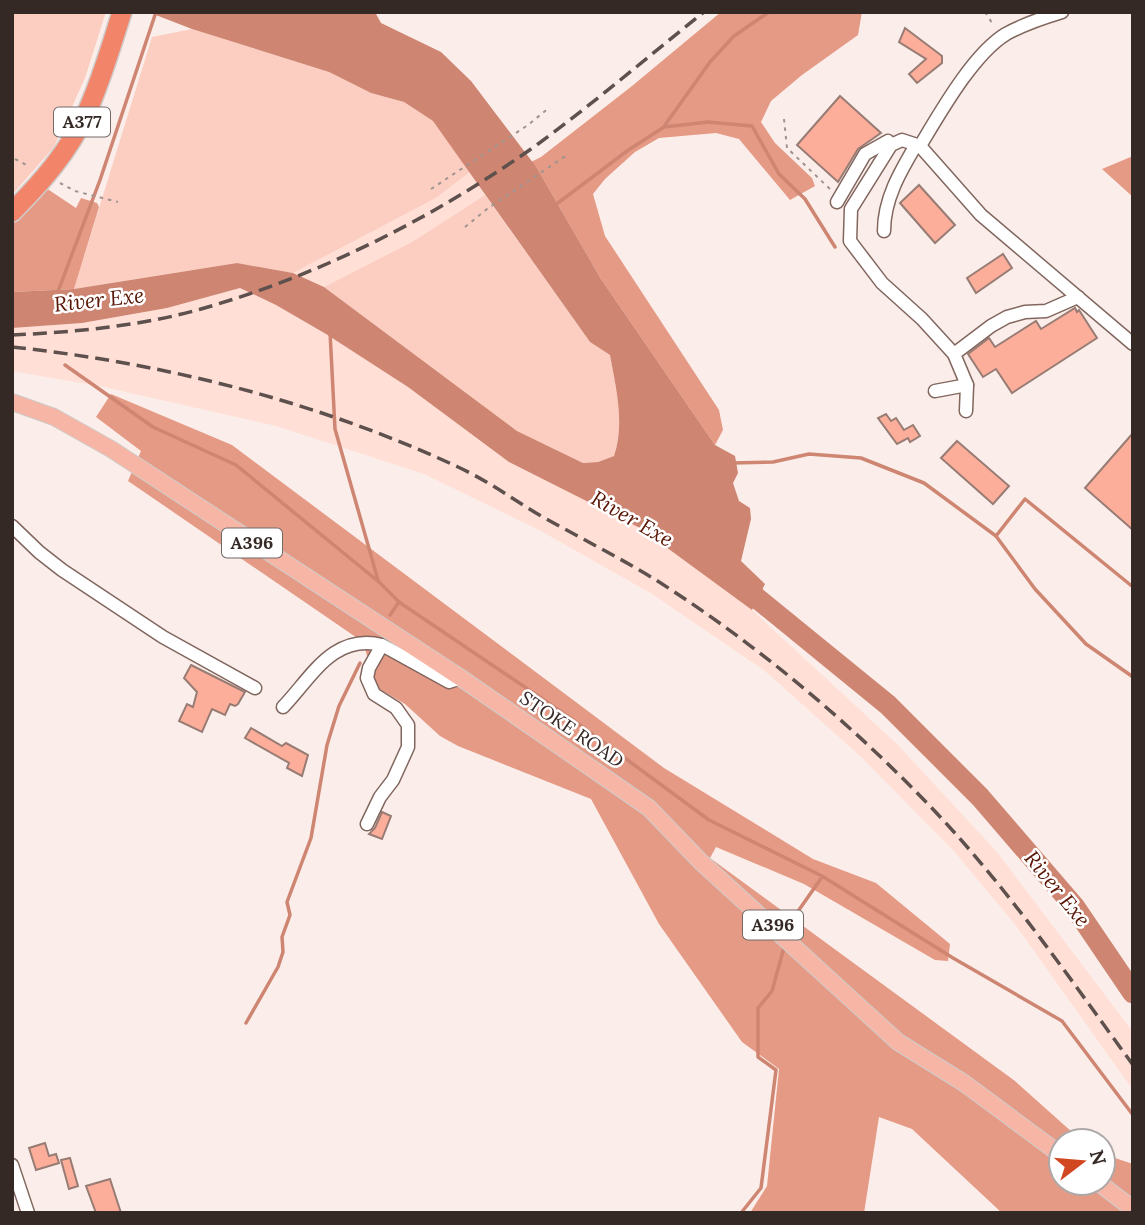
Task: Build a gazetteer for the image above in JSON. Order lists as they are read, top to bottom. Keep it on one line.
{"streets":{"highway":["A377"],"main road":["A396","STOKE ROAD"]},"water":["River Exe"],"north":"right"}
